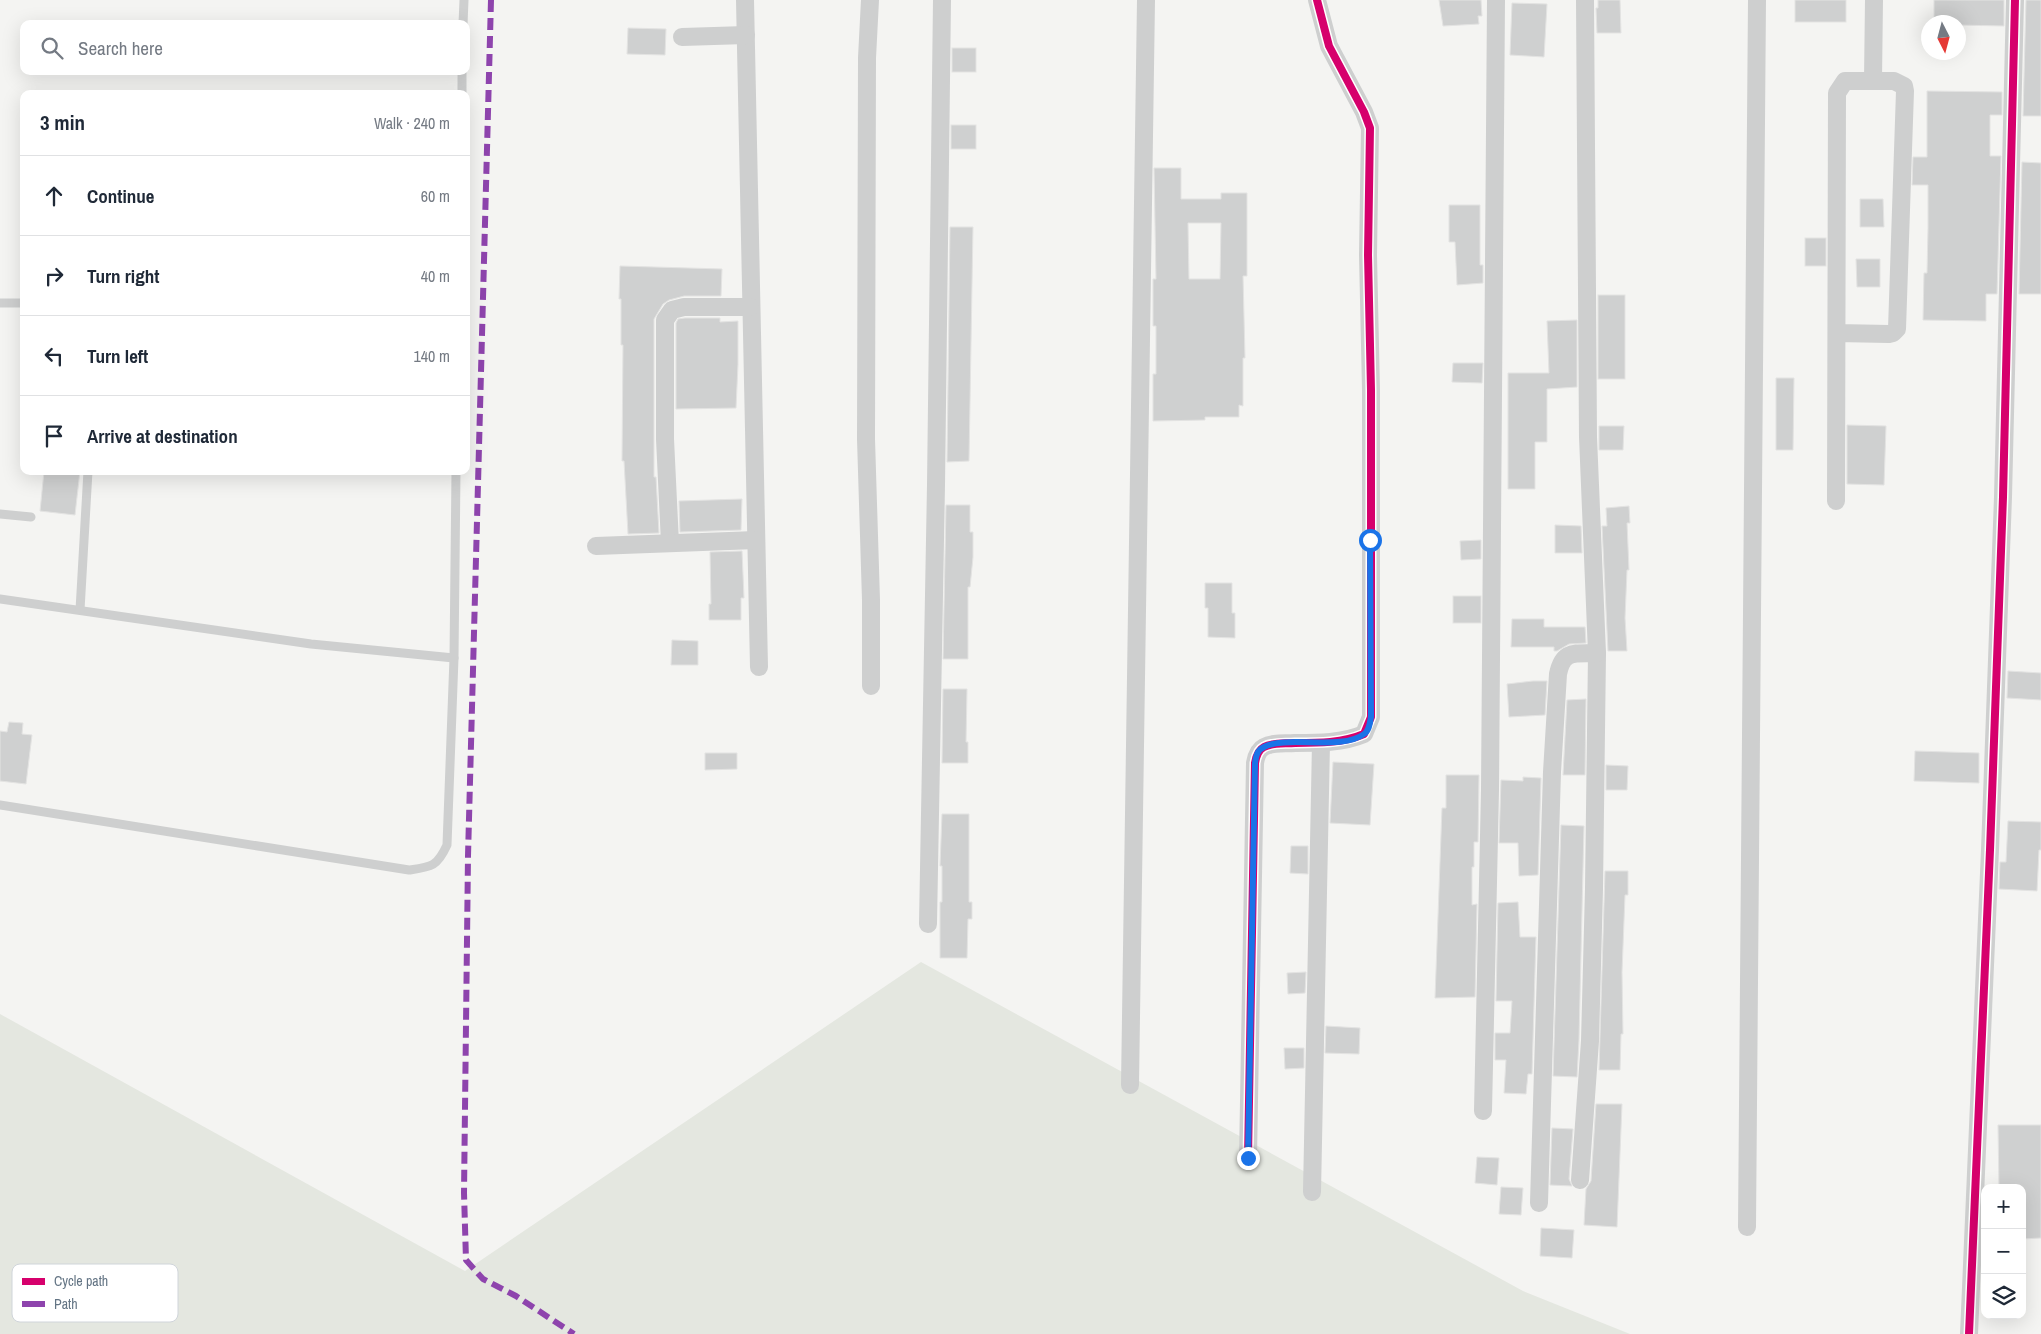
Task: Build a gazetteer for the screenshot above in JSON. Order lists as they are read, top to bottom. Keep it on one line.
{"legend":["Cycle path","Path"],"north":"bottom","page":{"search":"Search here","heading":["3 min","Walk · 240 m"],"list":[["Continue","60 m"],["Turn right","40 m"],["Turn left","140 m"],"Arrive at destination"],"map_buttons":["+","−"]}}
